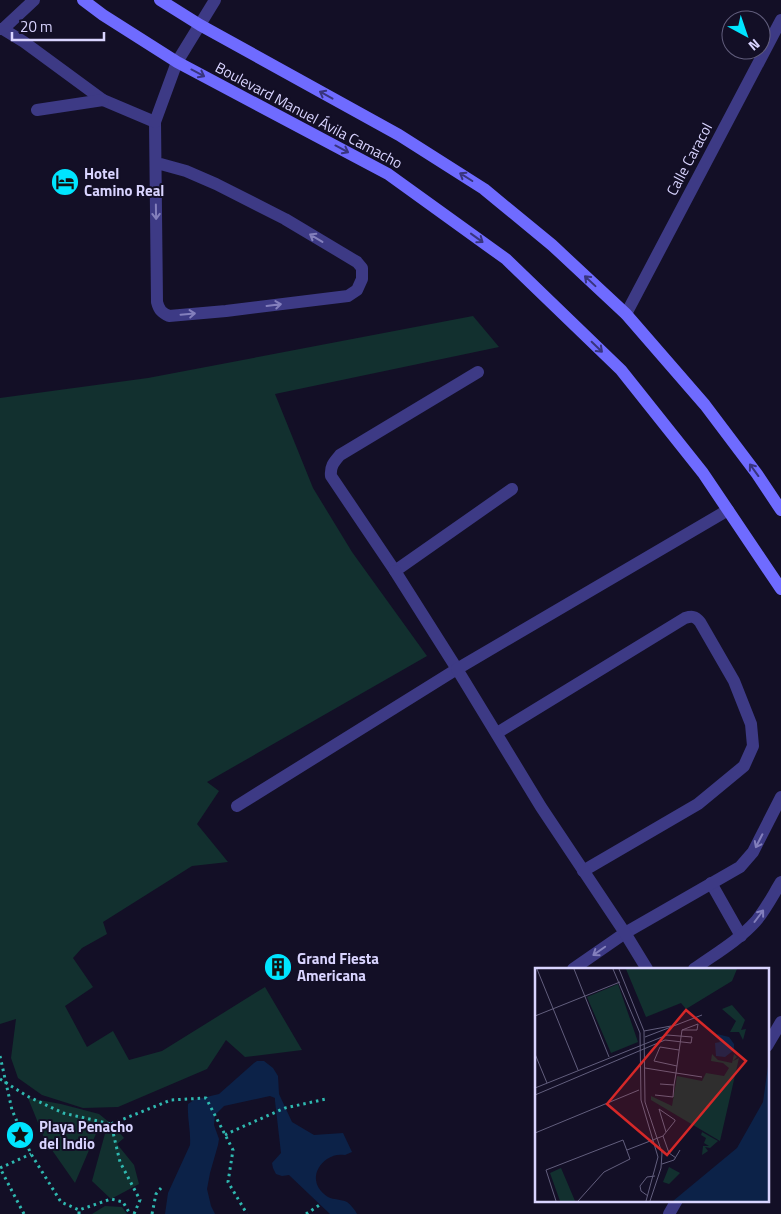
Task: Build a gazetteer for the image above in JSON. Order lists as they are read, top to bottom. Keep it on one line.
{"streets":{"main road":["Boulevard Manuel Ávila Camacho"],"street":["Calle Caracol"]},"crossings":[["Boulevard Manuel Ávila Camacho","Calle Caracol"]],"places":{"hotel":["Hotel Camino Real"],"building":["Grand Fiesta Americana"],"place":["Playa Penacho del Indio"]},"scale_bar":"20 m","north":"bottom right"}
